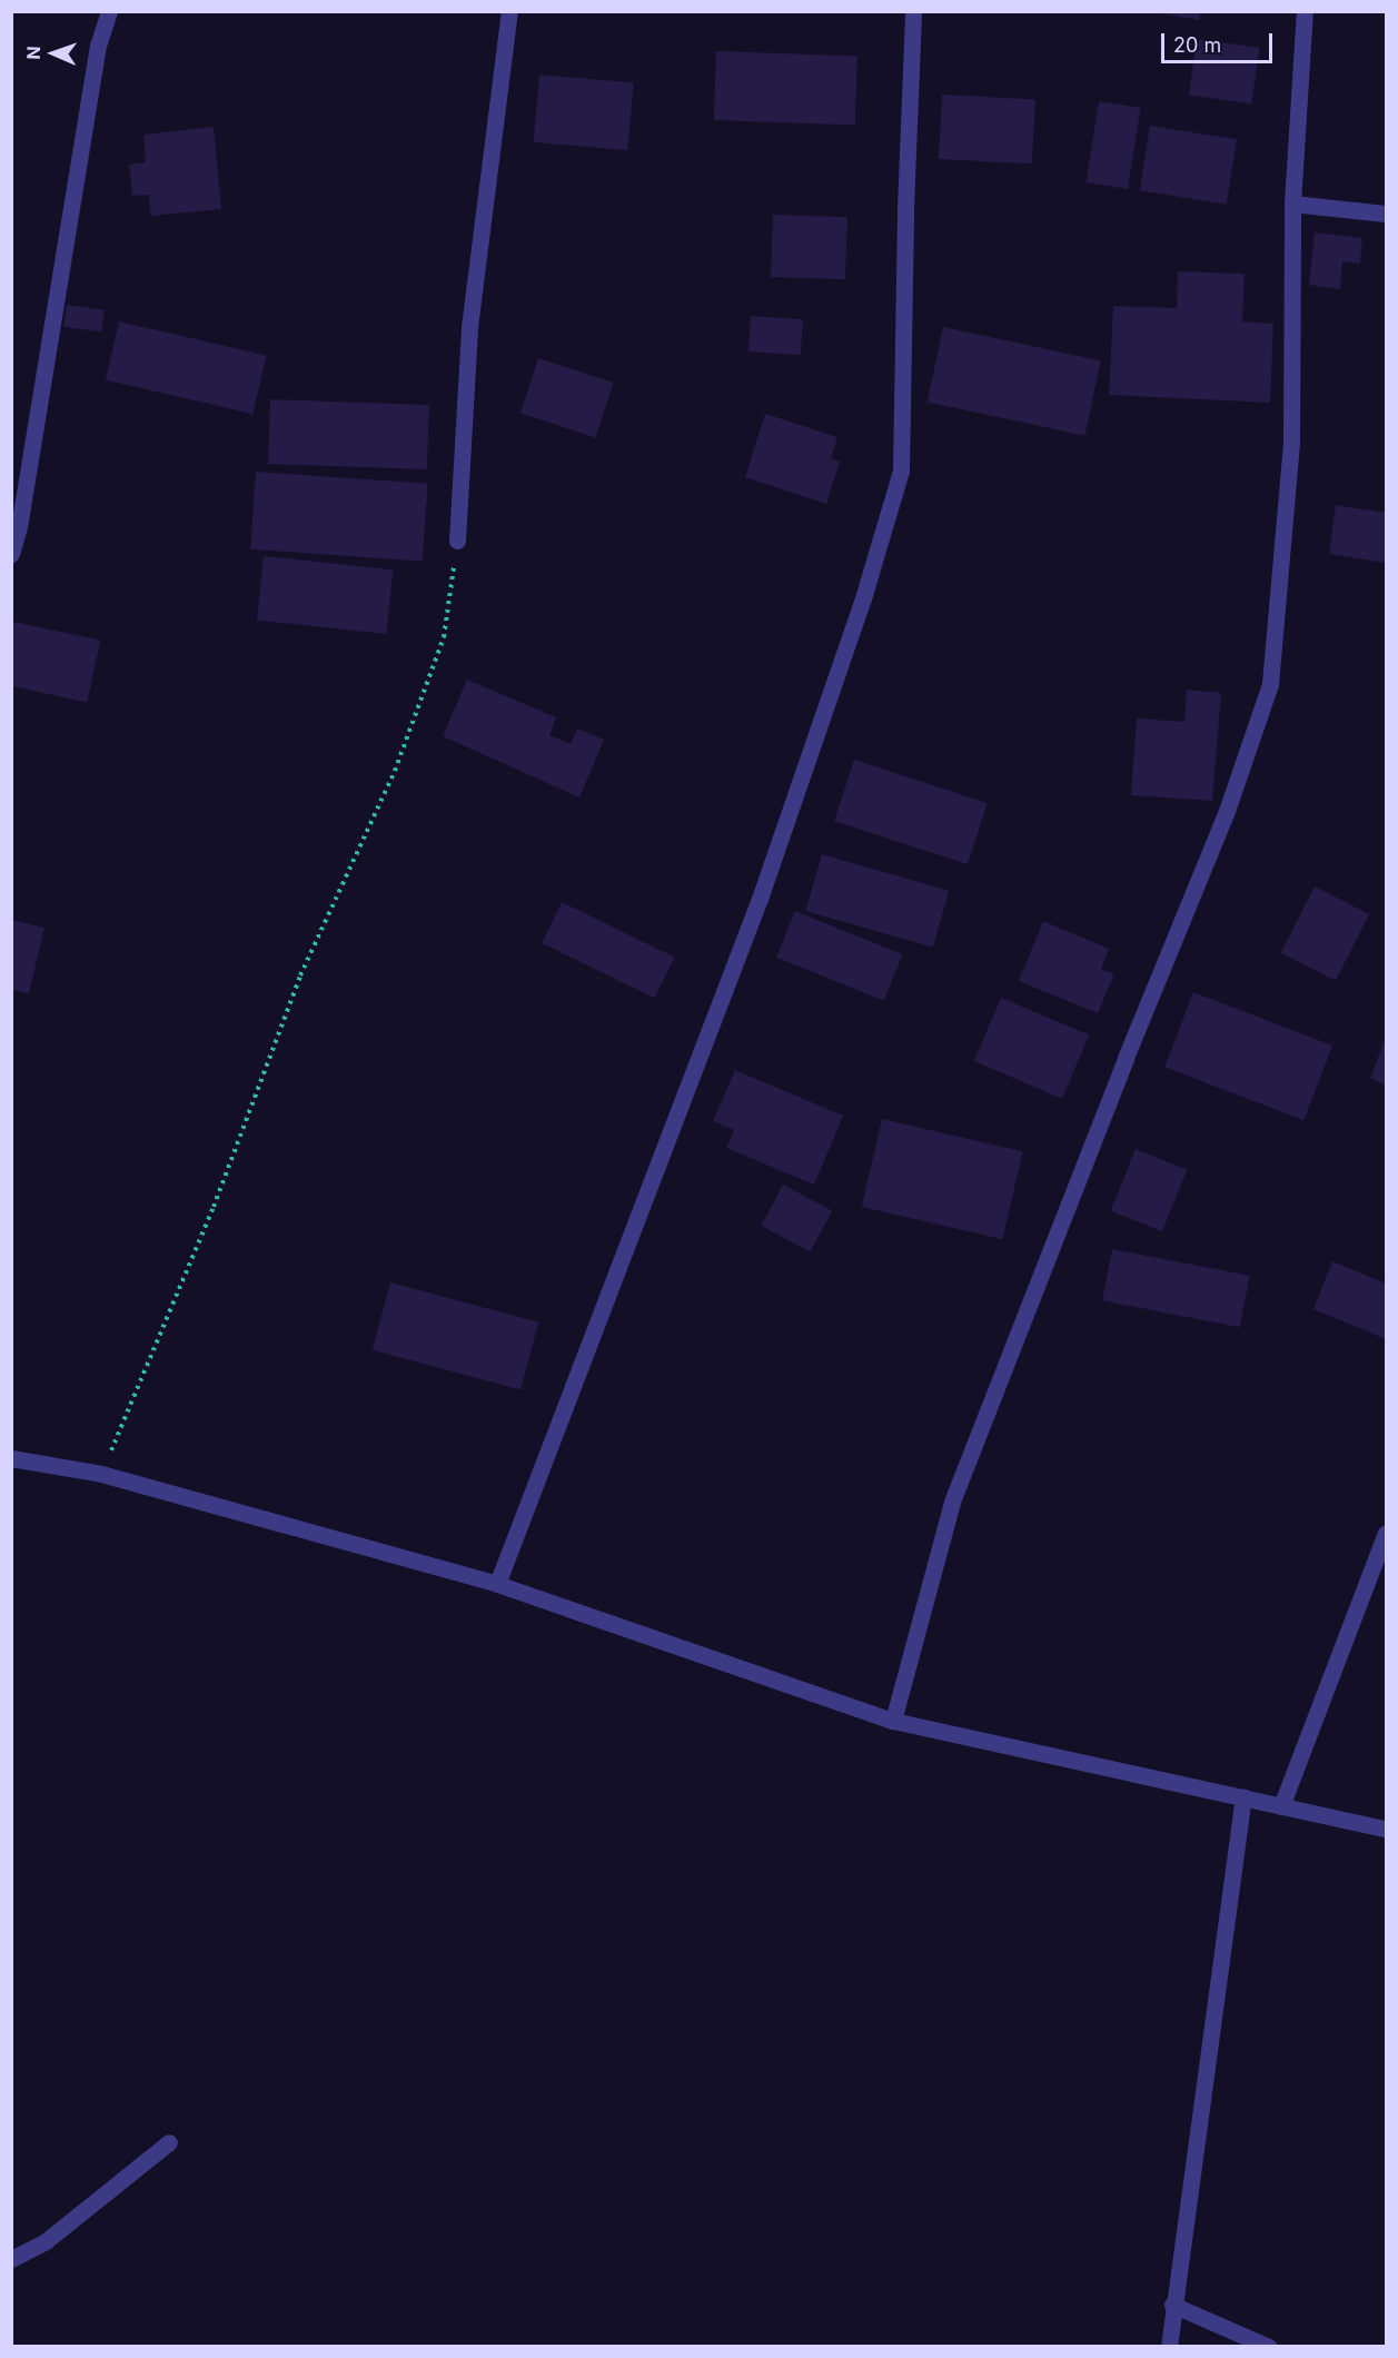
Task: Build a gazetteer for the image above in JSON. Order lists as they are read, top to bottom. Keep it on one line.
{"scale_bar":"20 m","north":"left"}
